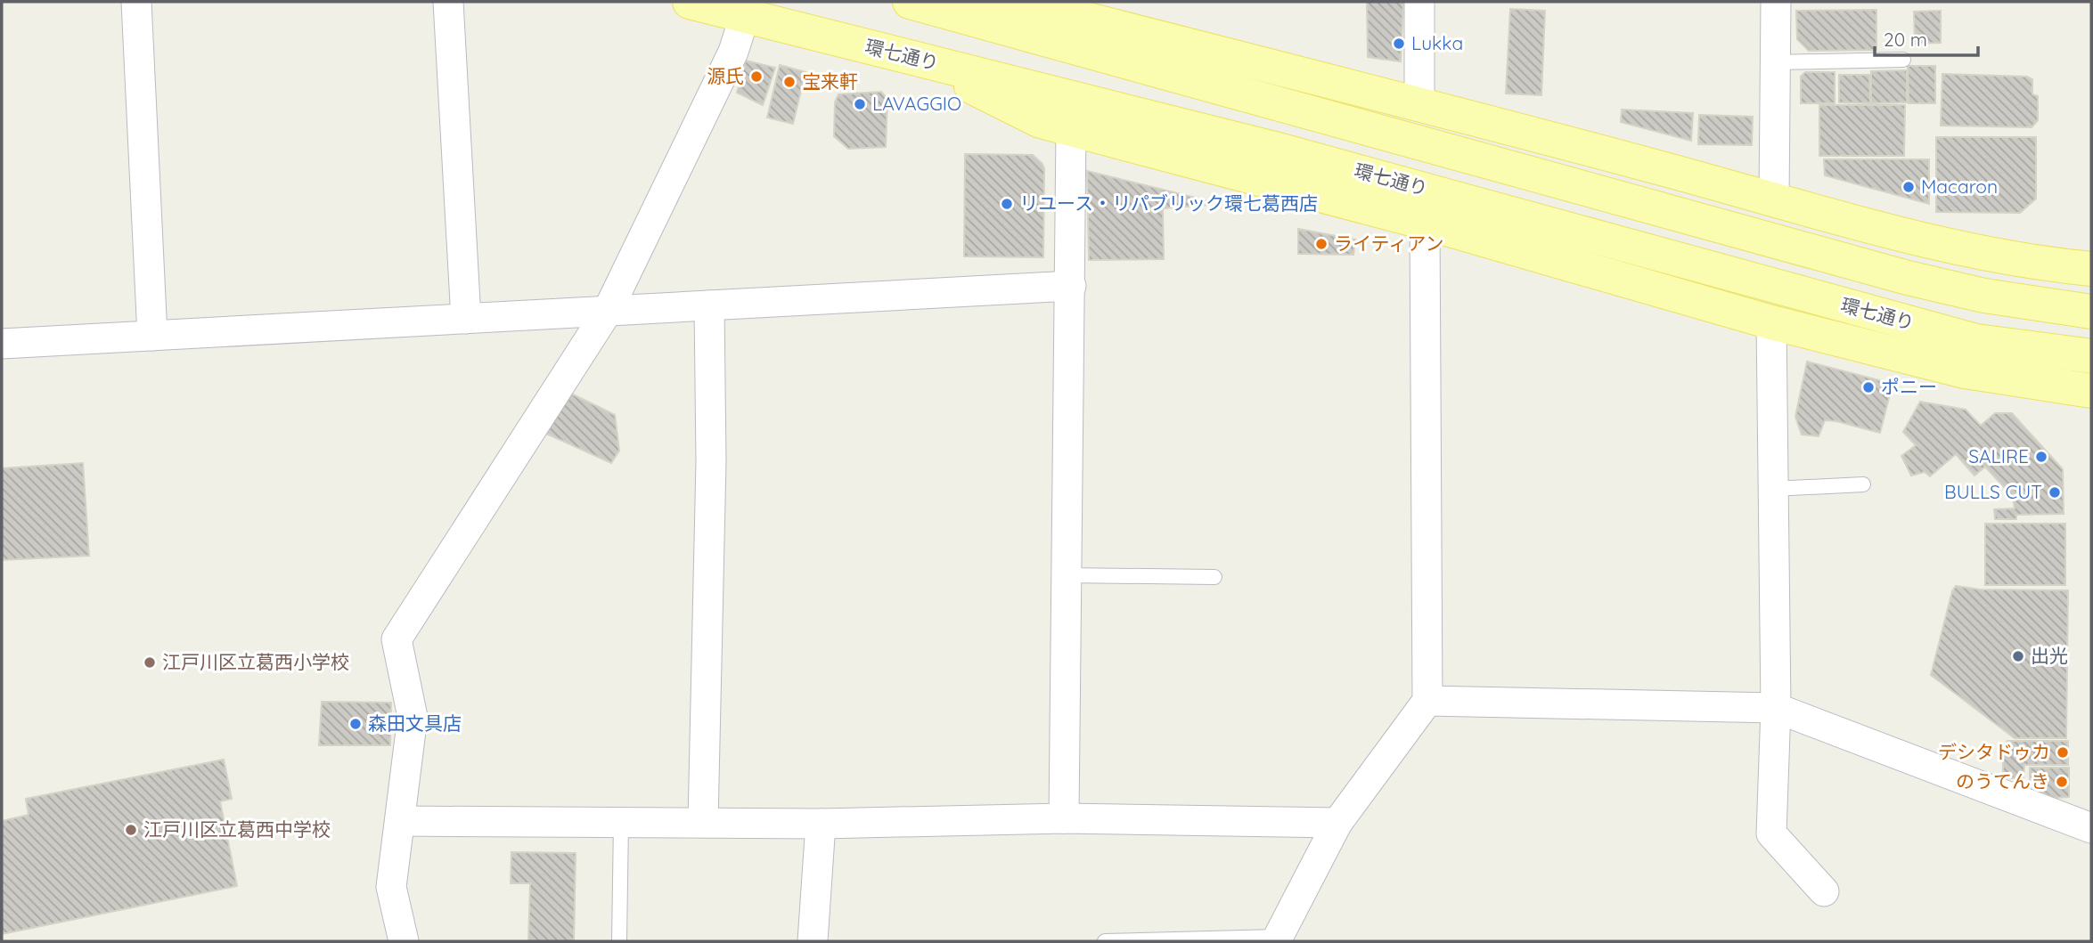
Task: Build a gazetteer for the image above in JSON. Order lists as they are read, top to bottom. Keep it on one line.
{"streets":{"main road":["環七通り"]},"places":["Lukka","源氏","宝来軒","LAVAGGIO","Macaron","リユース・リパブリック環七葛西店","ライティアン","ポニー","SALIRE","BULLS CUT","出光","江戸川区立葛西小学校","森田文具店","デシタドゥカ","のうてんき","江戸川区立葛西中学校"],"scale_bar":"20 m"}
